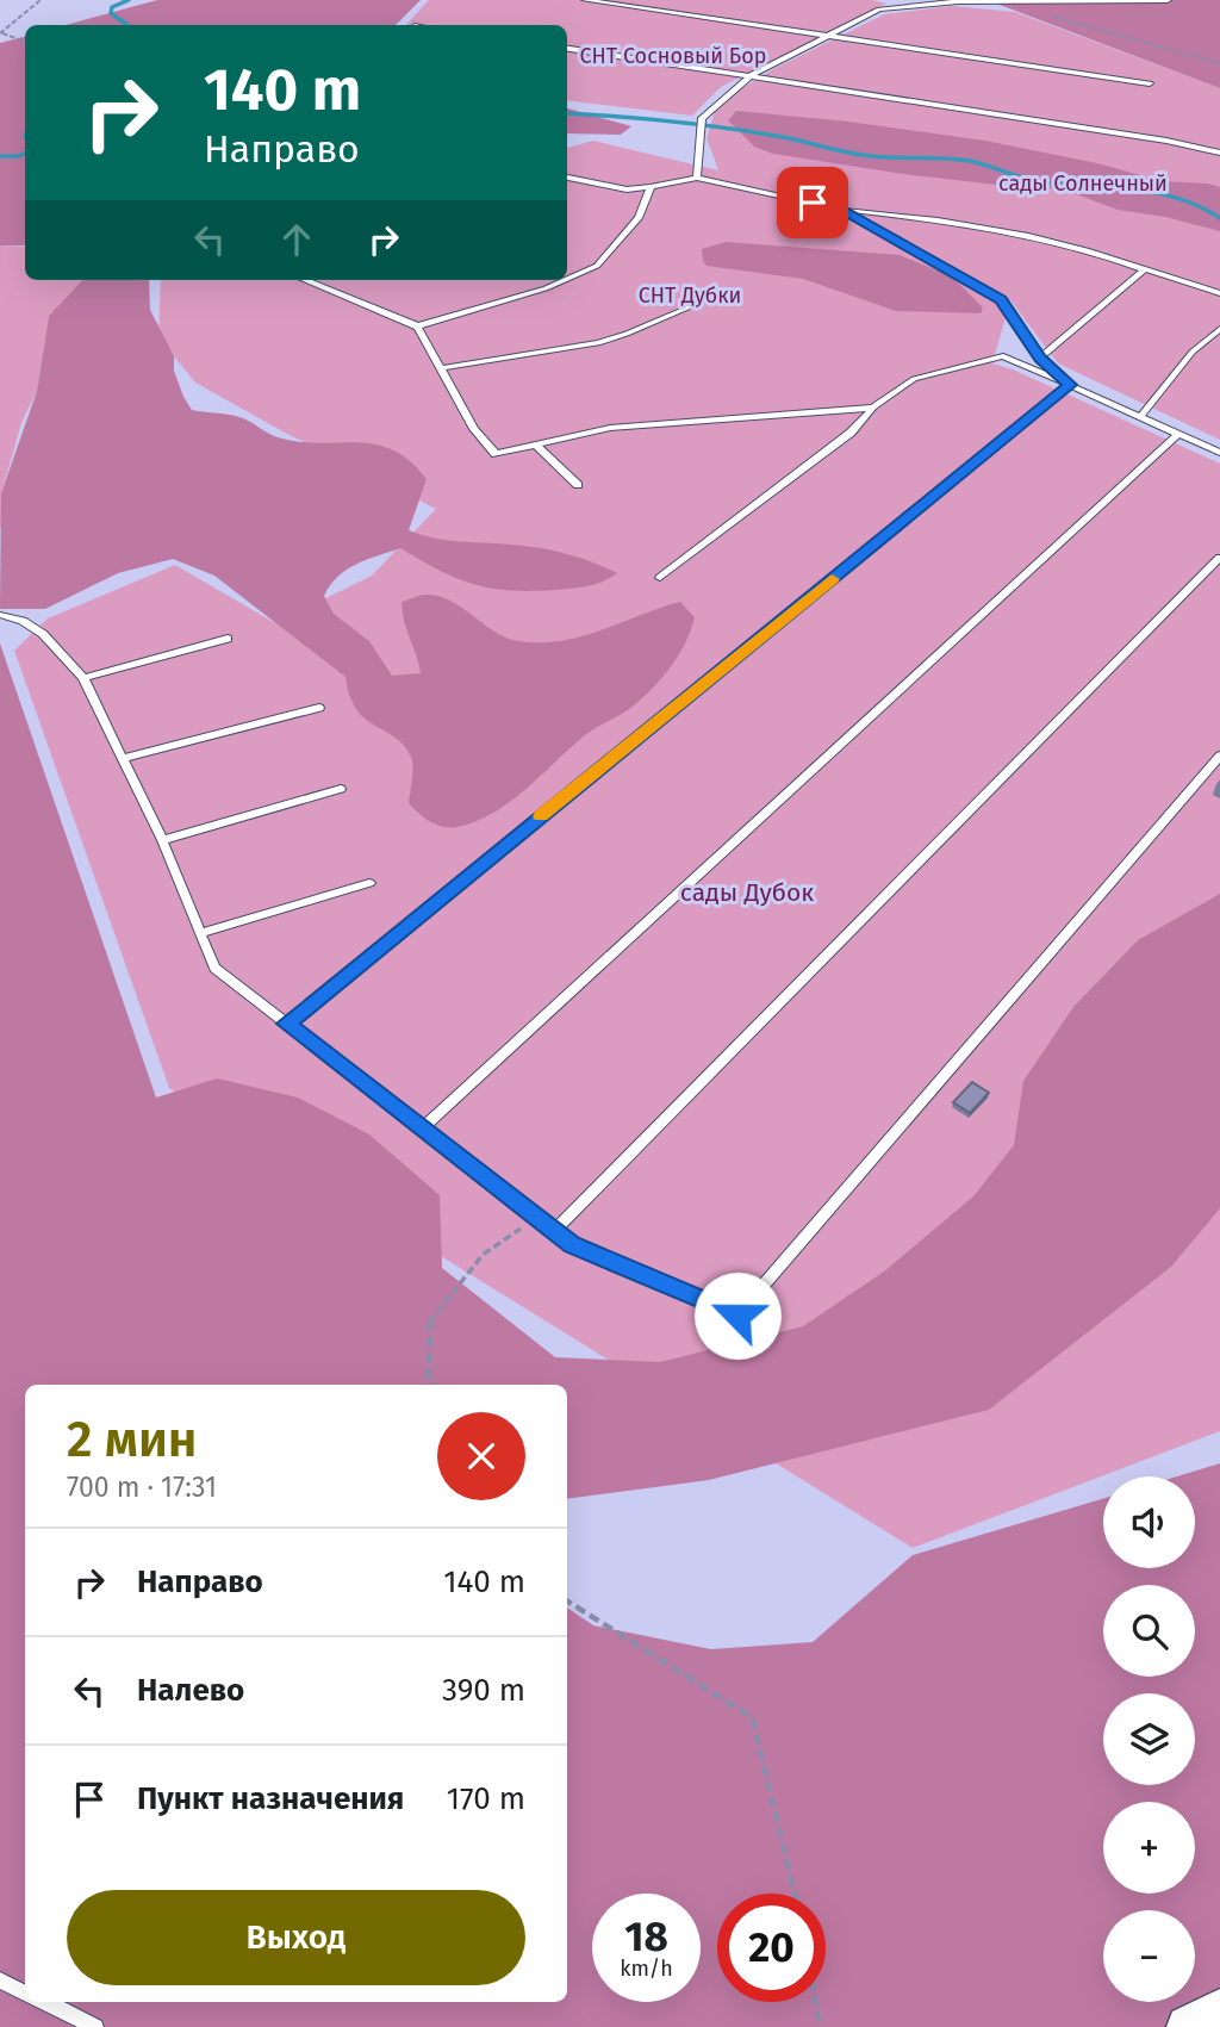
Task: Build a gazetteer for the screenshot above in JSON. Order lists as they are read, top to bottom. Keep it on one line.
{"parks":["СНТ Сосновый Бор","сады Солнечный","СНТ Дубки","сады Дубок"],"page":{"turn":["140 m","Направо"],"heading":["2 мин","700 m · 17:31"],"map_buttons":["+","−"],"list":[{"name":"Направо","value":"140 m"},{"name":"Налево","value":"390 m"},{"name":"Пункт назначения","value":"170 m"}],"buttons":"Выход","speed":"18 km/h","limit":"20"}}
